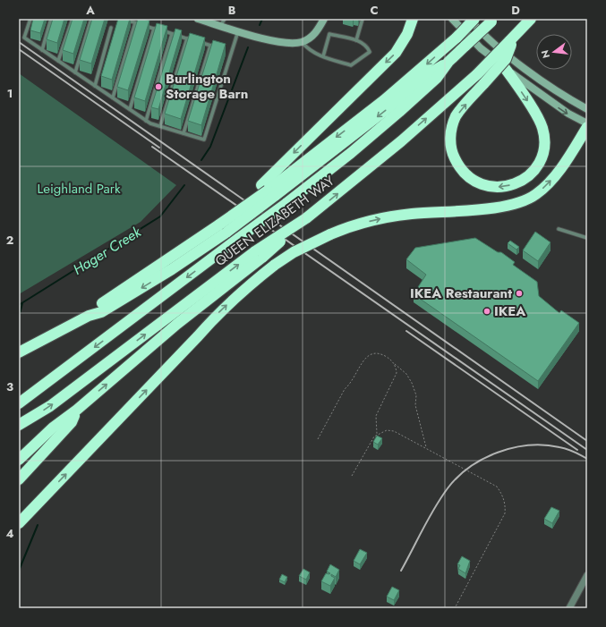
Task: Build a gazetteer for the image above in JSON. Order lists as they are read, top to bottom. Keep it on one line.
{"streets":{"highway":["QUEEN ELIZABETH WAY"]},"water":["Hager Creek"],"parks":["Leighland Park"],"places":["Burlington Storage Barn","IKEA Restaurant","IKEA"],"north":"left","grid":{"columns":["A","B","C","D"],"rows":["1","2","3","4"]}}
